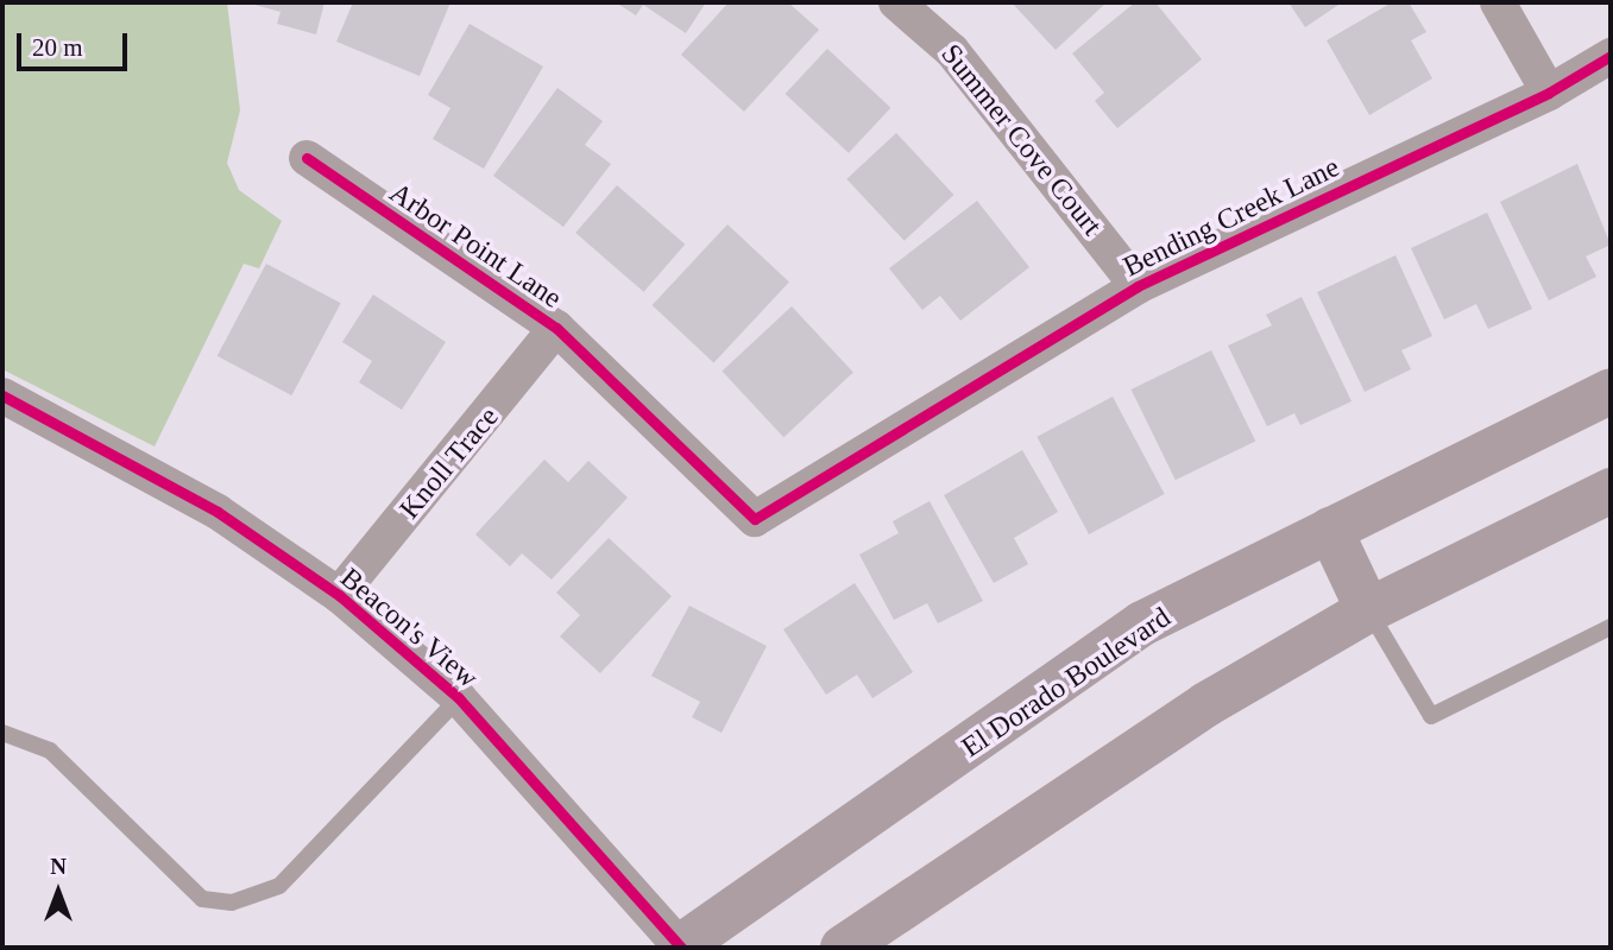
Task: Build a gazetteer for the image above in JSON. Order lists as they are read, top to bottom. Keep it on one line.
{"streets":{"main road":["El Dorado Boulevard"],"street":["Summer Cove Court","Bending Creek Lane","Arbor Point Lane","Knoll Trace","Beacon's View"]},"crossings":[["Summer Cove Court","Bending Creek Lane"],["Bending Creek Lane","Arbor Point Lane"],["Arbor Point Lane","Knoll Trace"],["Knoll Trace","Beacon's View"],["Beacon's View","El Dorado Boulevard"]],"scale_bar":"20 m","north":"top"}
